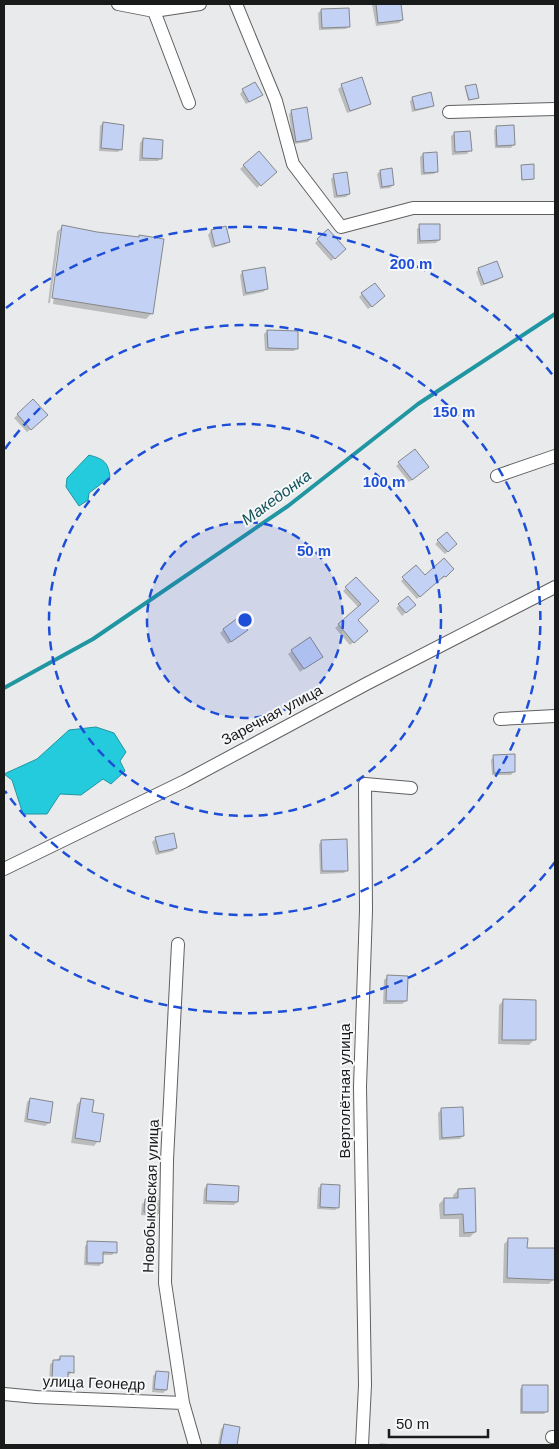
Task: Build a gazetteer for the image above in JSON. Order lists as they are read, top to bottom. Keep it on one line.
{"streets":{"street":["Заречная улица","Вертолётная улица","Новобыковская улица","улица Геонедр"]},"crossings":[["Новобыковская улица","улица Геонедр"]],"water":["Македонка"],"scale_bar":"50 m","rings":["200 m","150 m","100 m","50 m"]}
